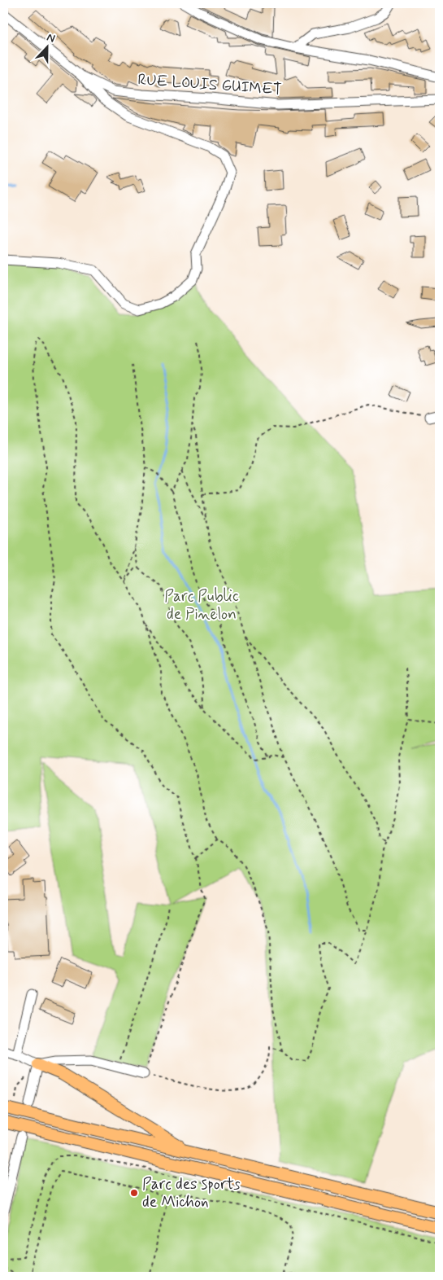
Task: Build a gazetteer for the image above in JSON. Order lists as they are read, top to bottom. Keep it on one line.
{"streets":{"street":["RUE LOUIS GUIMET"]},"parks":["Parc Public de Pinelon"],"places":["Parc des sports de Michon"],"north":"top"}
